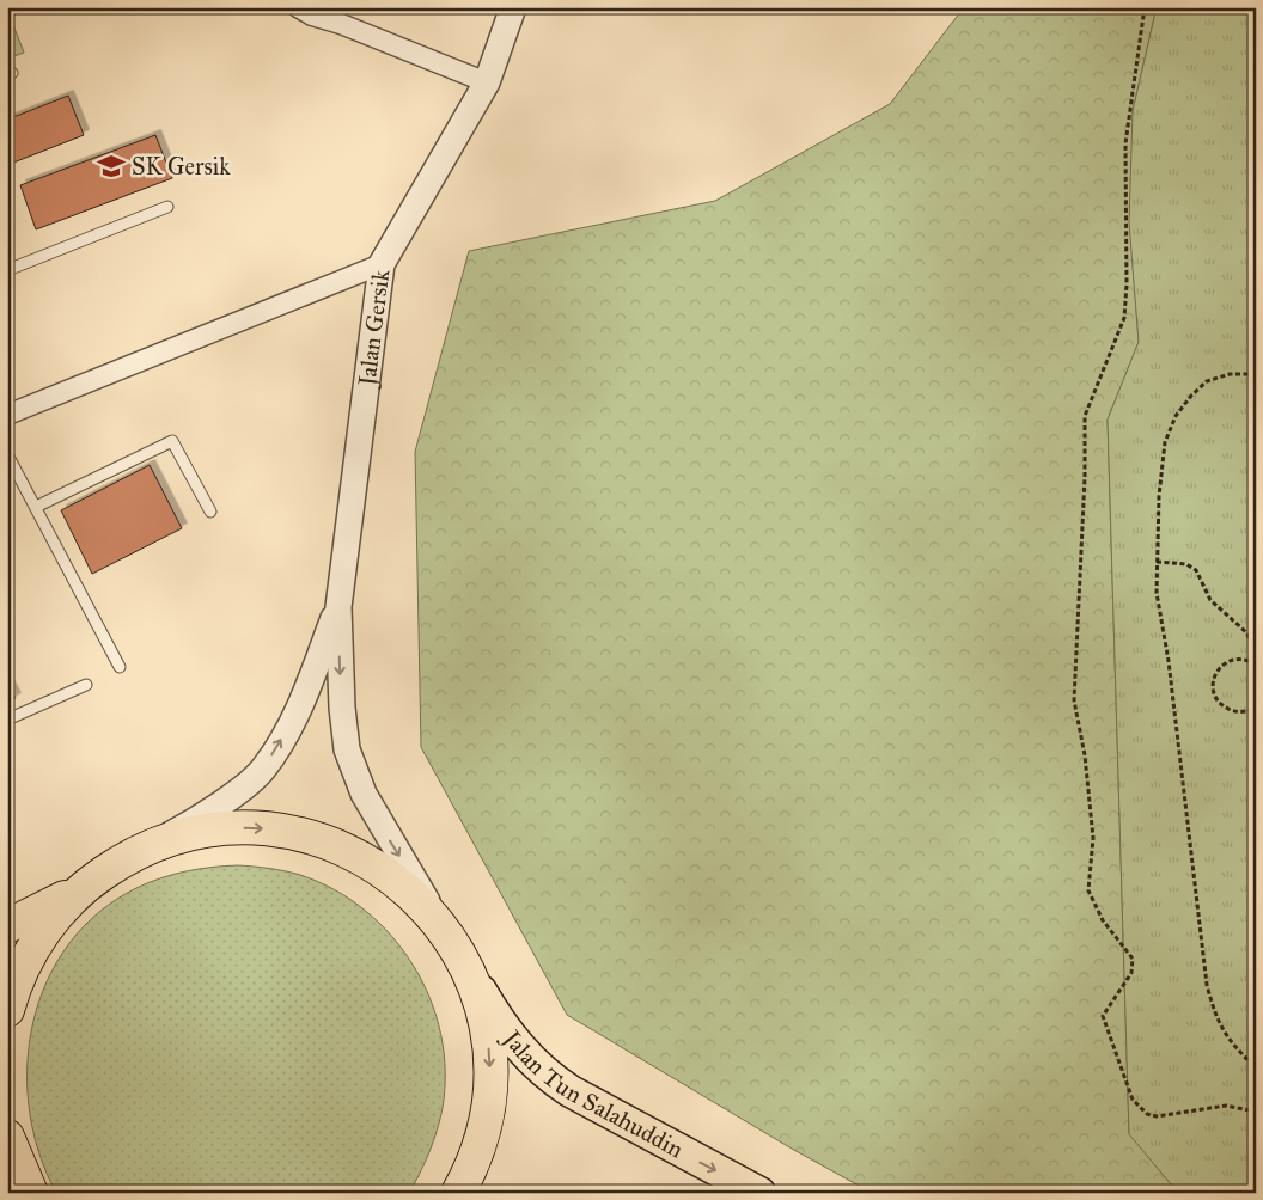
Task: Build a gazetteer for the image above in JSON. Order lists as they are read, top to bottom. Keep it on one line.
{"streets":{"main road":["Jalan Tun Salahuddin"],"street":["Jalan Gersik"]},"one_way":["Jalan Tun Salahuddin"],"places":{"school or university":["SK Gersik"]}}
